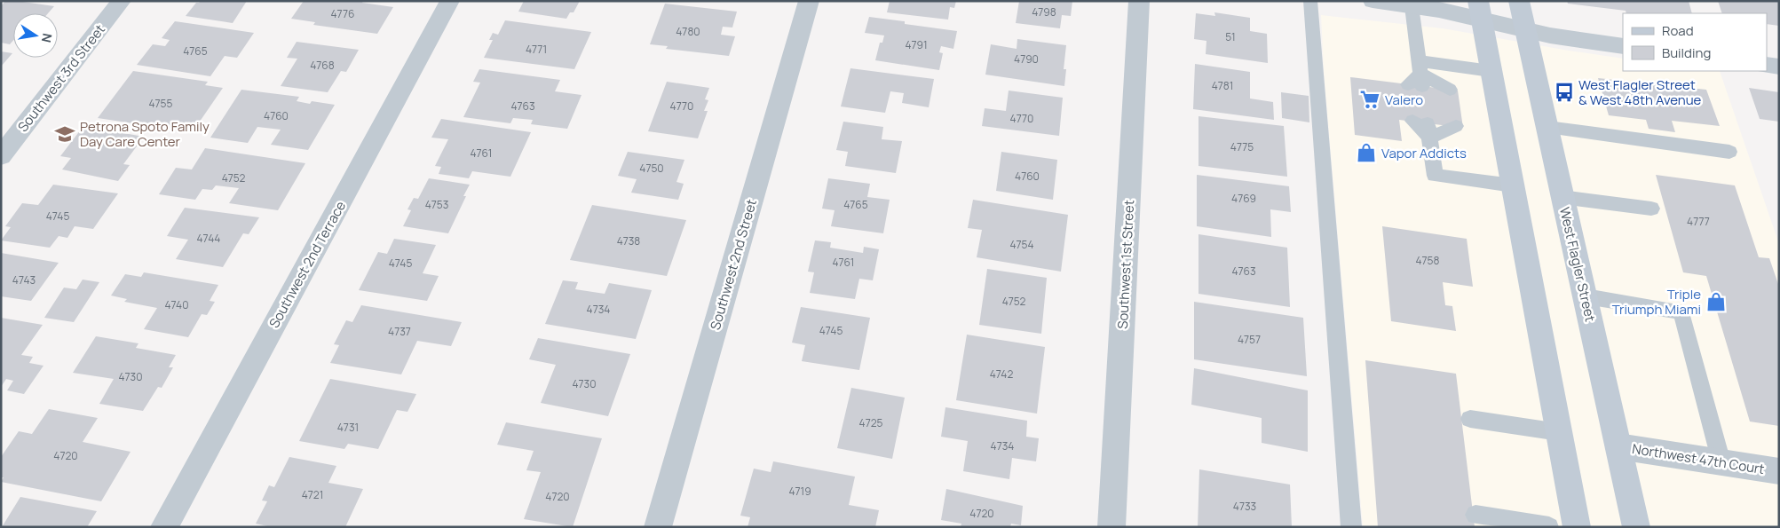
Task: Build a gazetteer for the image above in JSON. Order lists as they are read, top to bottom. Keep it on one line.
{"streets":{"main road":["West Flagler Street"],"street":["Southwest 3rd Street","Southwest 2nd Terrace","Southwest 2nd Street","Southwest 1st Street","Northwest 47th Court"]},"crossings":[["West Flagler Street","Northwest 47th Court"]],"places":{"bus stop":["West Flagler Street & West 48th Avenue"],"supermarket":["Valero"],"school or university":["Petrona Spoto Family Day Care Center"],"shop":["Vapor Addicts","Triple Triumph Miami"]},"house_numbers":["4798","4776","4780","51","4791","4771","4765","4790","4768","4781","4755","4763","4770","4760","4770","4775","4761","4750","4760","4752","4769","4753","4765","4745","4777","4744","4738","4754","4758","4761","4745","4763","4743","4752","4740","4734","4745","4737","4757","4742","4730","4730","4725","4731","4734","4720","4719","4721","4720","4733","4720"],"legend":["Road","Building"],"north":"right"}
